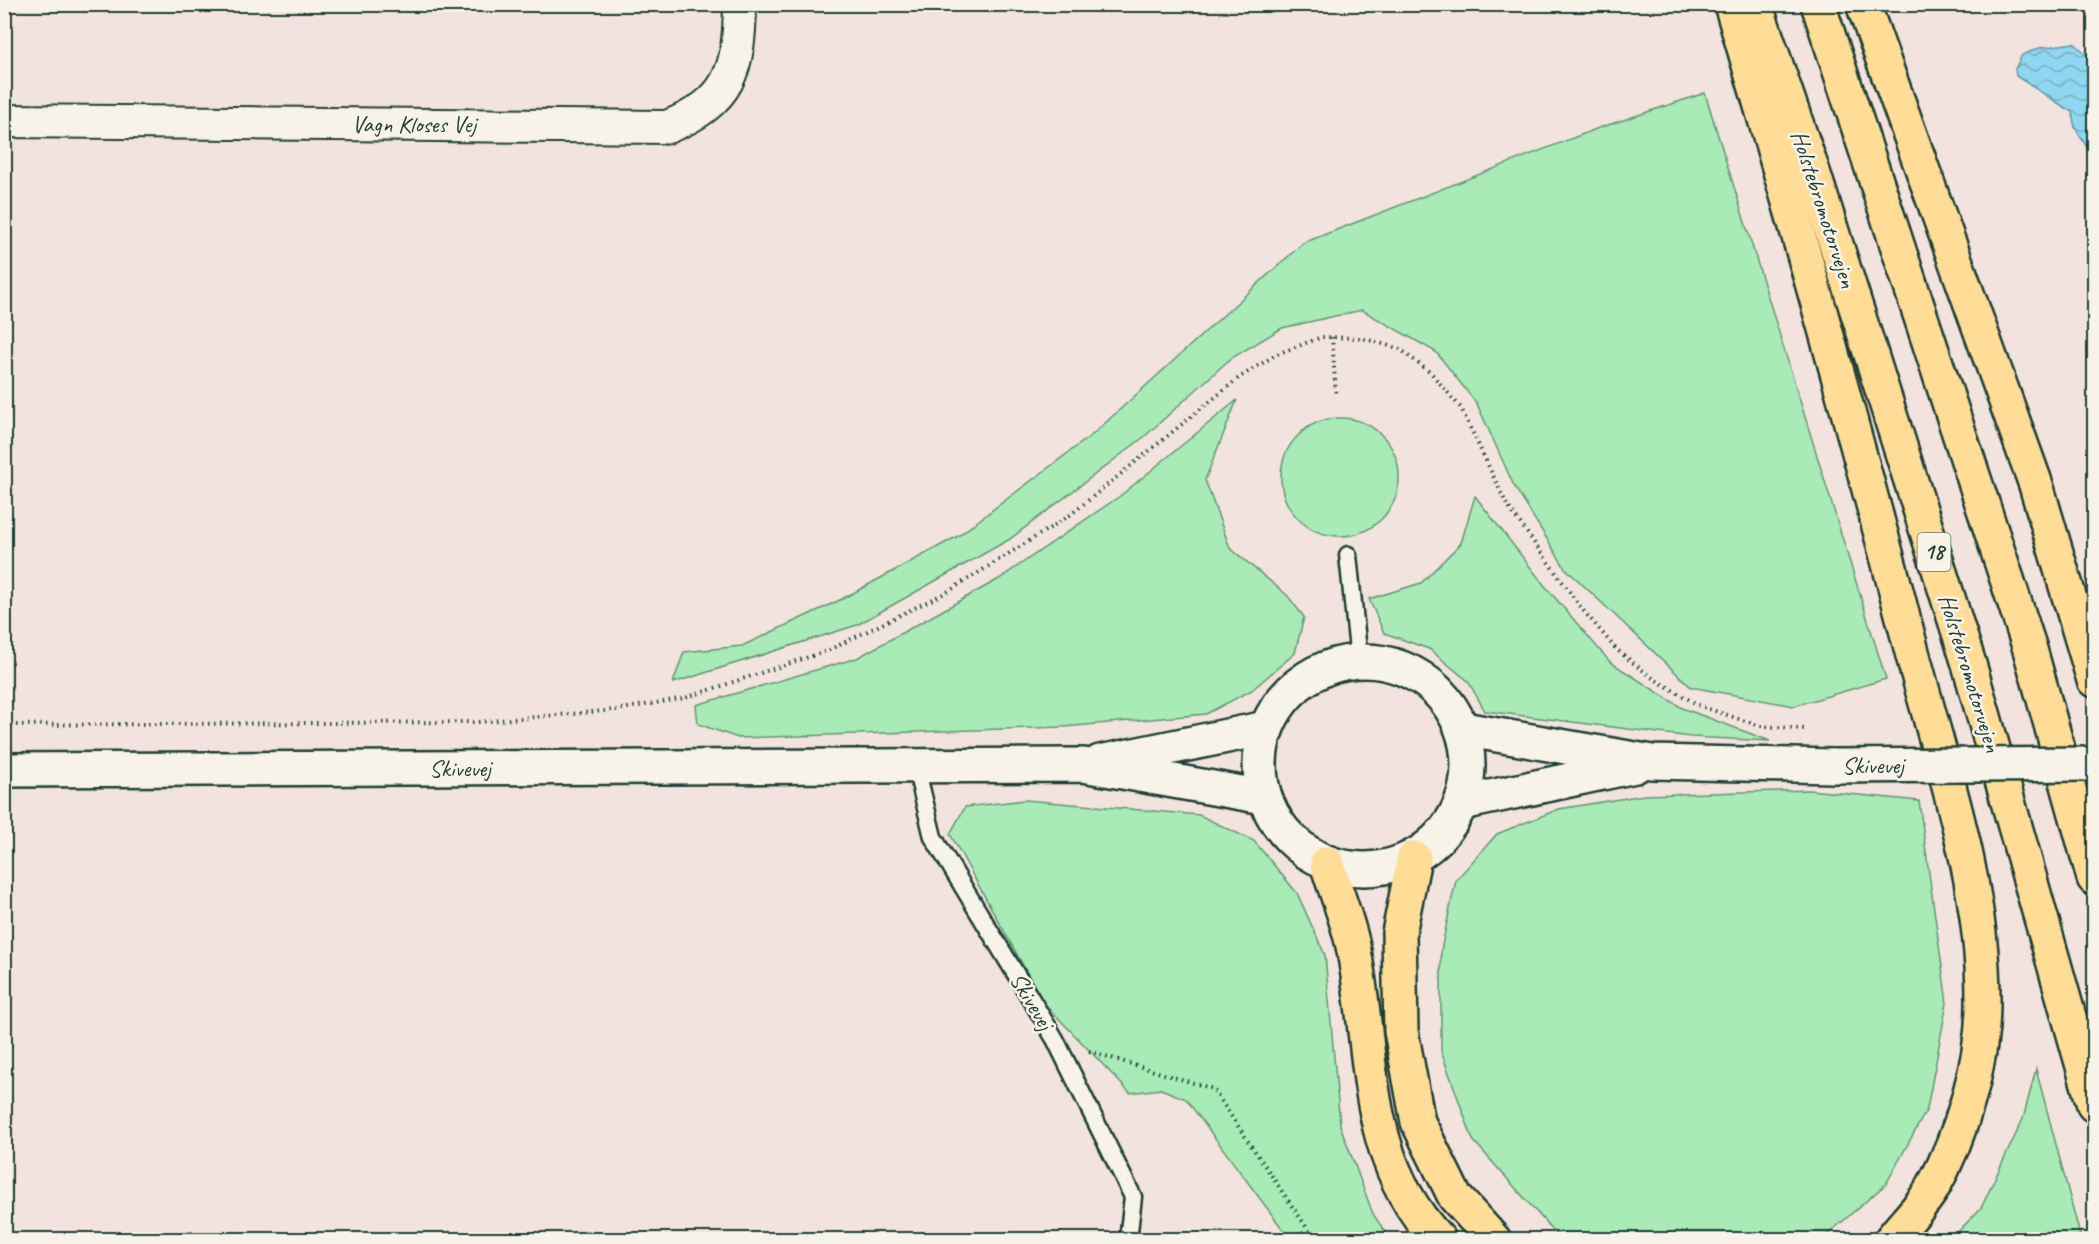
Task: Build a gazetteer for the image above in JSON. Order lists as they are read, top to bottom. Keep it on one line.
{"streets":{"highway":["Holstebromotorvejen","18"],"main road":["Skivevej"],"street":["Vagn Kloses Vej"]}}
